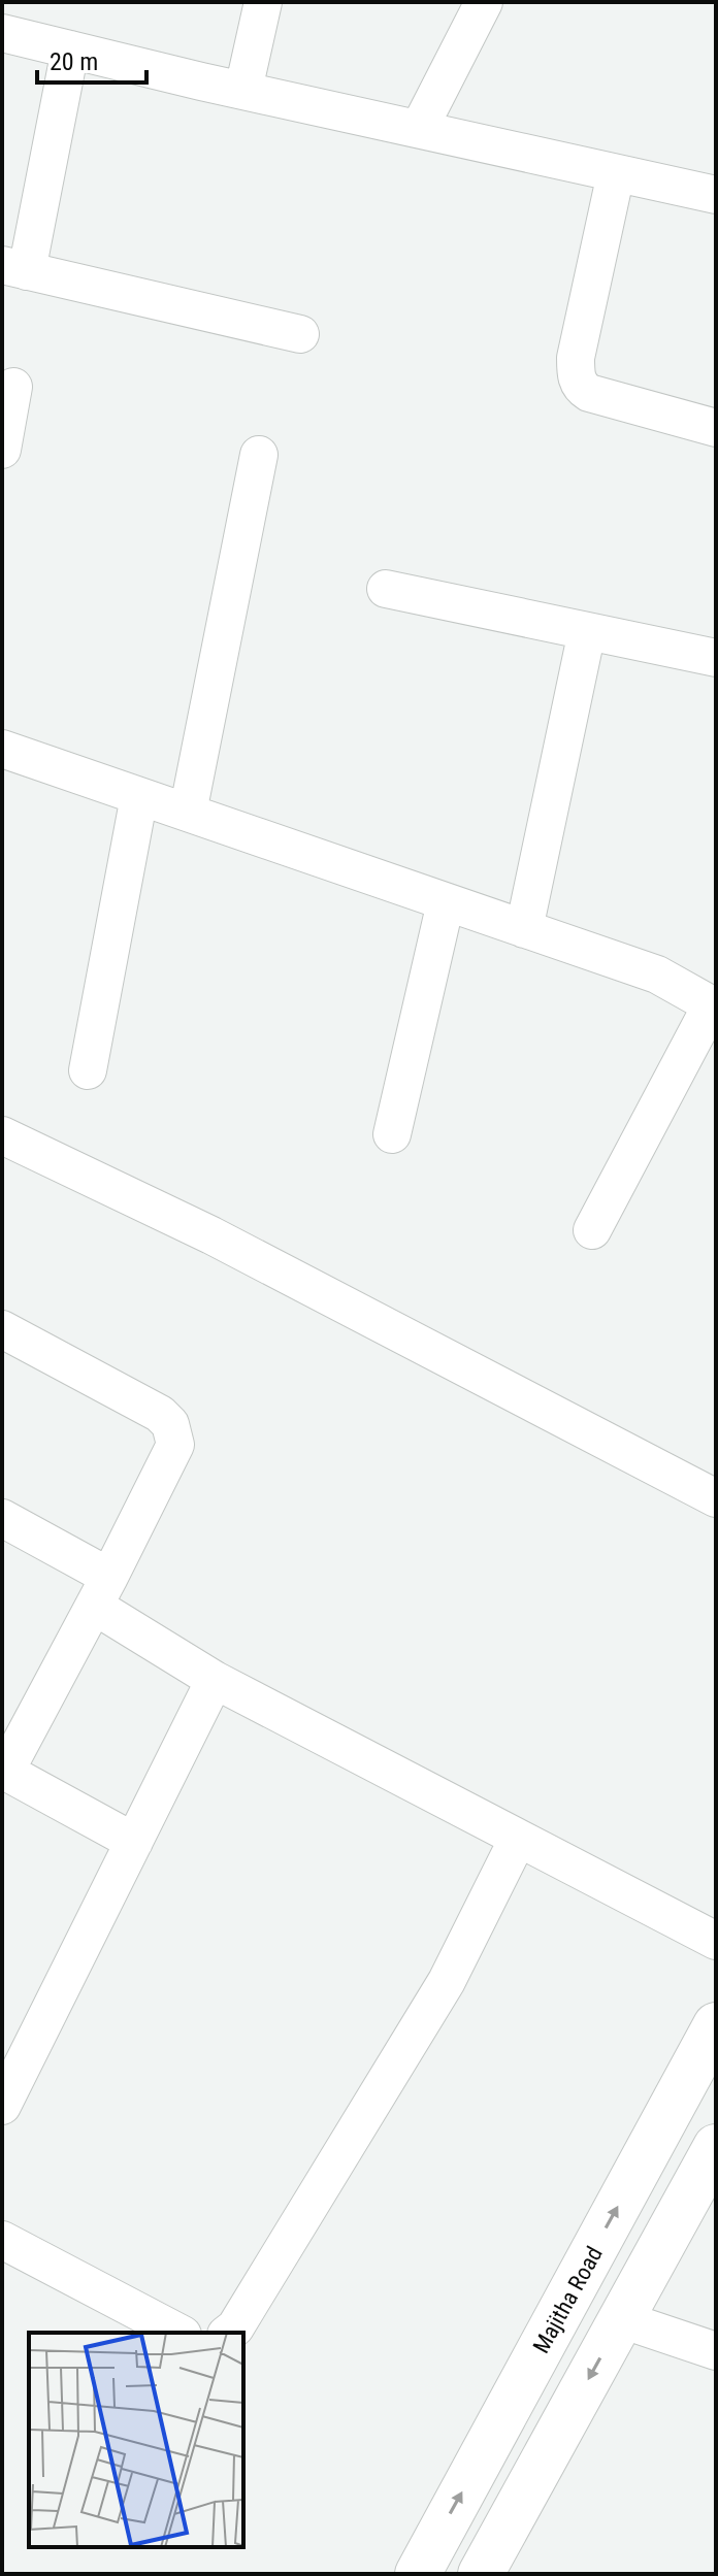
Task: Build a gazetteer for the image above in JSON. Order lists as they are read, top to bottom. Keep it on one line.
{"streets":{"main road":["Majitha Road"]},"scale_bar":"20 m"}
